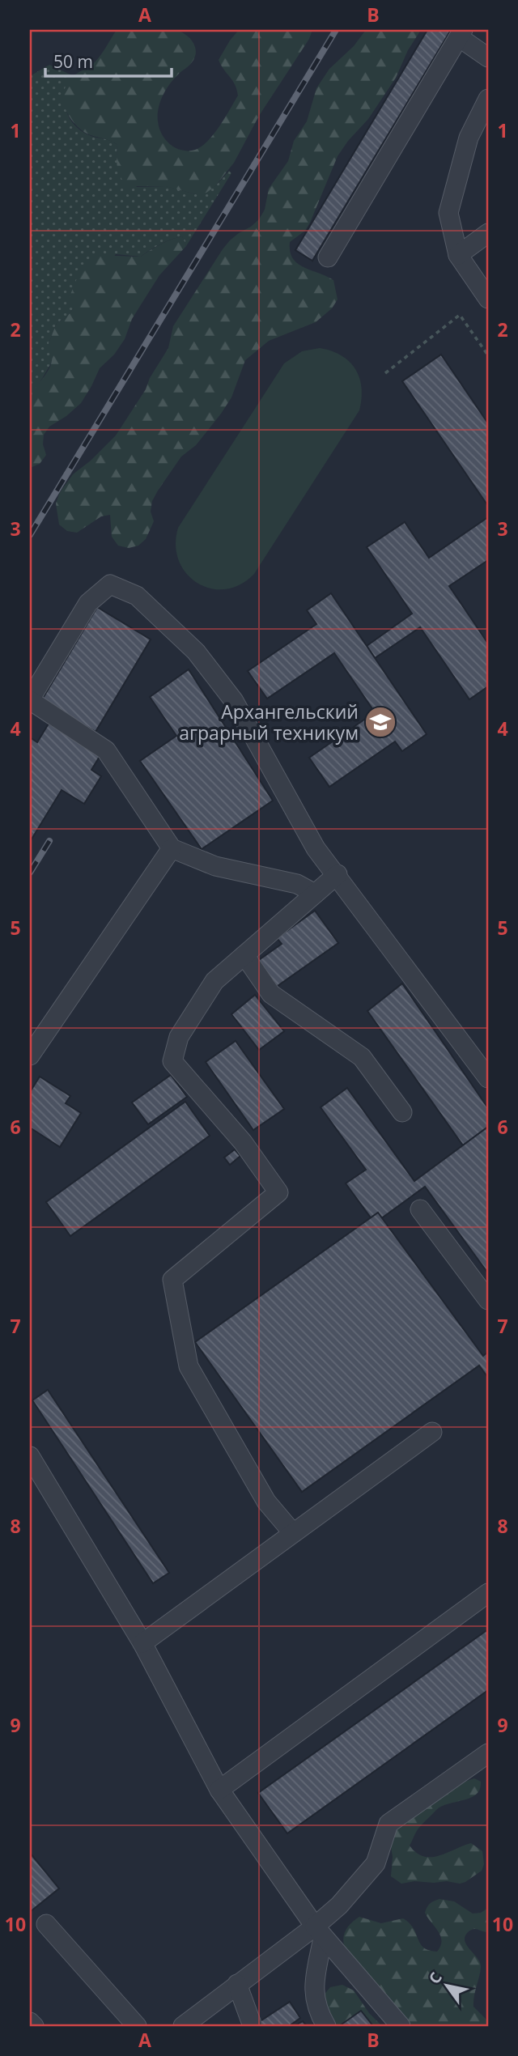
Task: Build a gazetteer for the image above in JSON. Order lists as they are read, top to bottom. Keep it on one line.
{"places":{"school or university":["Архангельский аграрный техникум"]},"scale_bar":"50 m","north":"top left","grid":{"columns":["A","B"],"rows":["1","2","3","4","5","6","7","8","9","10"]}}
